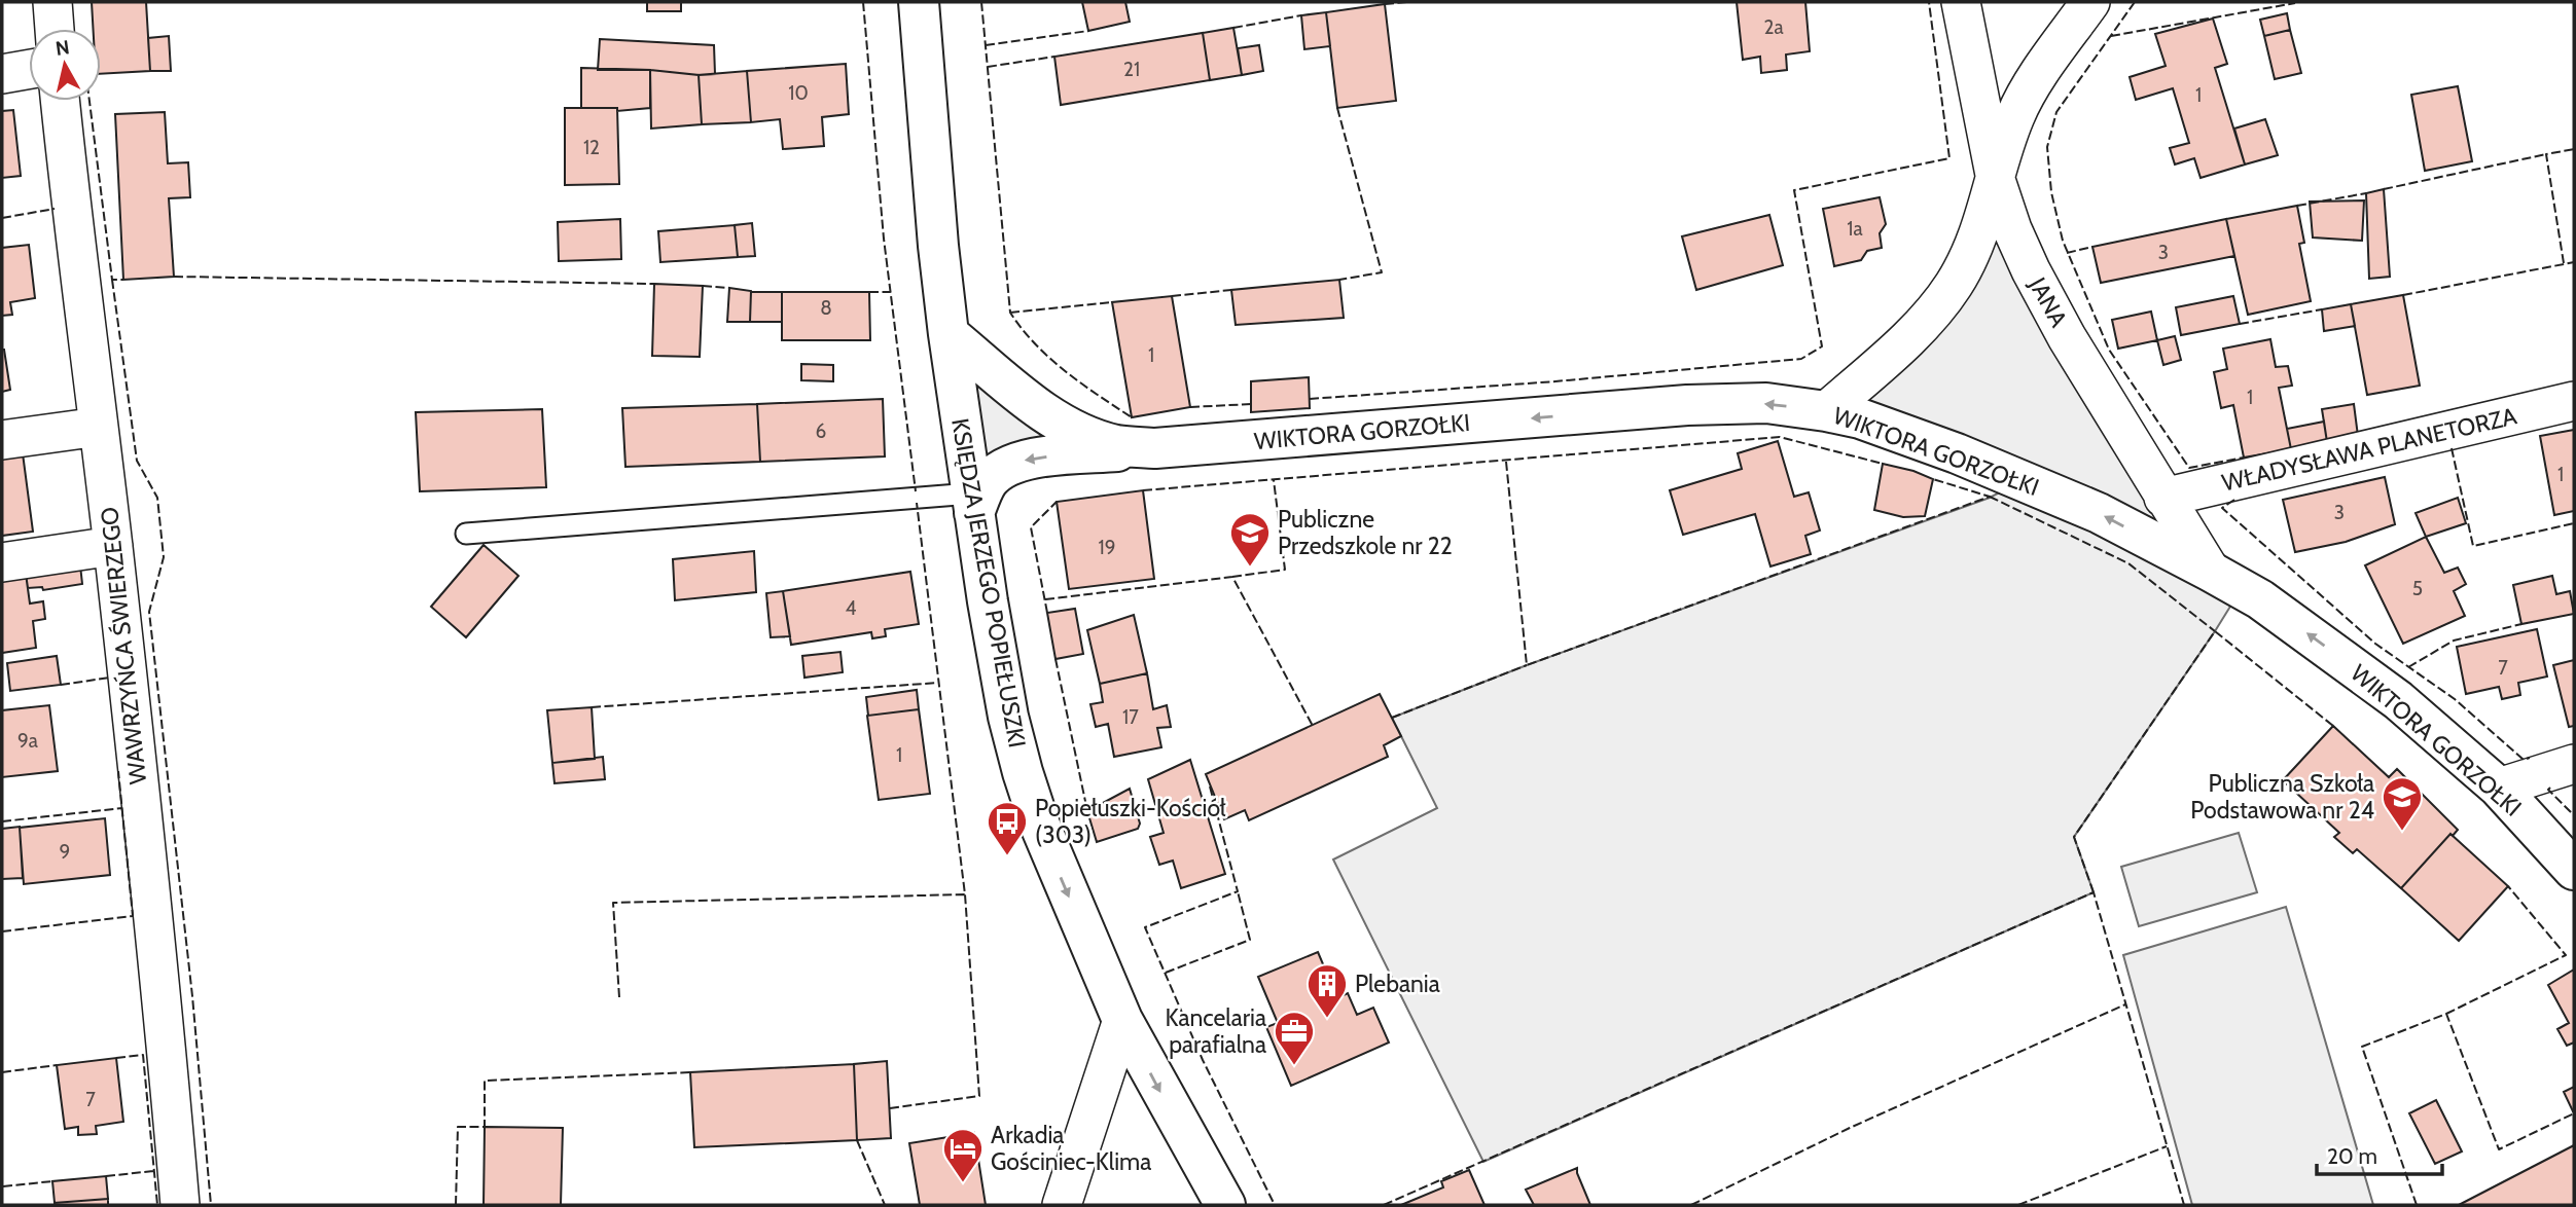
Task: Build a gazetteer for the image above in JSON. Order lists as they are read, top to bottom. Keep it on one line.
{"streets":{"main road":["WIKTORA GORZOŁKI","KSIĘDZA JERZEGO POPIEŁUSZKI"],"street":["JANA","WŁADYSŁAWA PLANETORZA","WAWRZYŃCA ŚWIERZEGO"]},"crossings":[["JANA","WIKTORA GORZOŁKI"],["JANA","WŁADYSŁAWA PLANETORZA"],["WIKTORA GORZOŁKI","KSIĘDZA JERZEGO POPIEŁUSZKI"]],"one_way":["WIKTORA GORZOŁKI","KSIĘDZA JERZEGO POPIEŁUSZKI"],"places":{"school or university":["Publiczne Przedszkole nr 22","Publiczna Szkoła Podstawowa nr 24"],"bus stop":["Popiełuszki-Kościół (303)"],"building":["Plebania"],"office":["Kancelaria parafialna"],"hotel":["Arkadia Gościniec-Klima"]},"house_numbers":["2a","21","10","1","12","1a","3","8","1","1","6","1","3","19","5","4","7","17","9a","1","9","7"],"scale_bar":"20 m","north":"top"}
